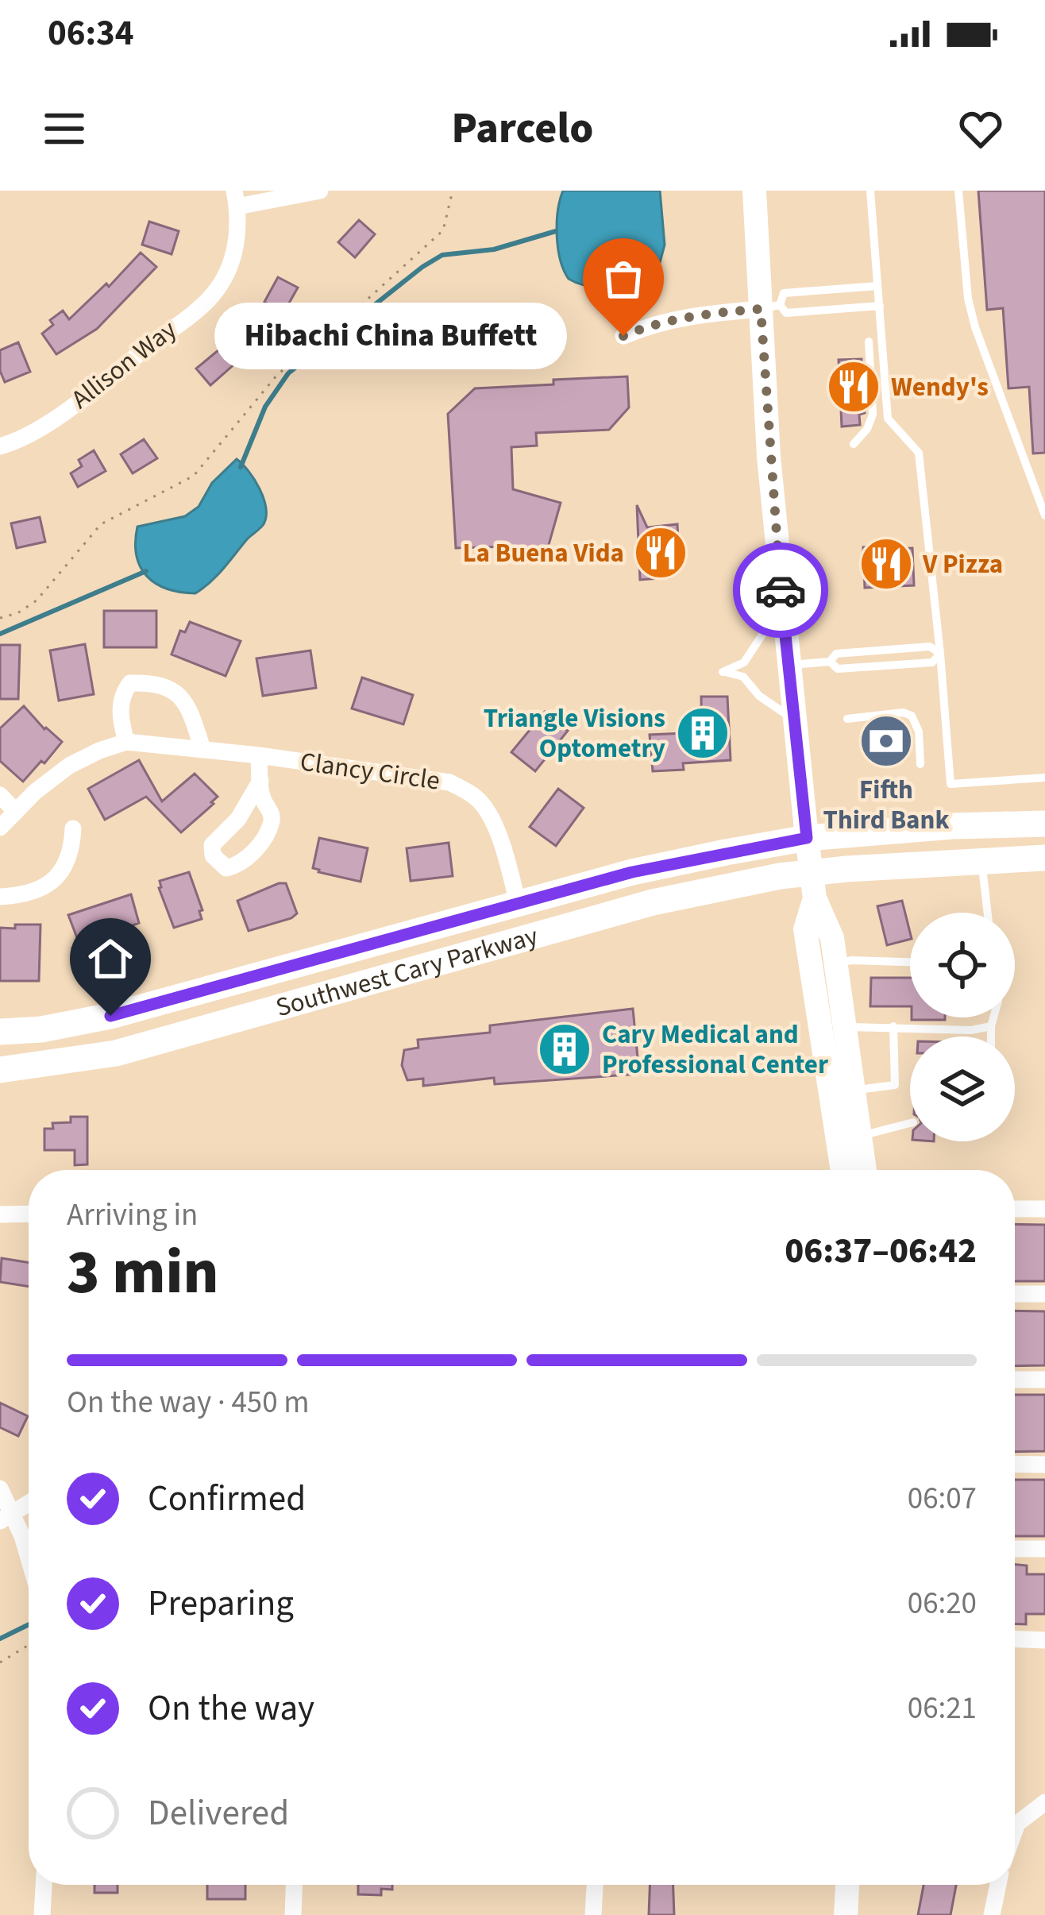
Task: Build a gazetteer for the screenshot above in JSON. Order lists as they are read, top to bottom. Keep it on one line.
{"streets":{"main road":["Southwest Cary Parkway"],"street":["Allison Way","Clancy Circle"]},"crossings":[["Clancy Circle","Southwest Cary Parkway"]],"places":{"other":["Hibachi China Buffett"],"restaurant":["Wendy's","La Buena Vida","V Pizza"],"building":["Triangle Visions Optometry","Cary Medical and Professional Center"],"bank":["Fifth Third Bank"]},"page":{"status":"06:34","header":"Parcelo","bubble":"Hibachi China Buffett","heading":["3 min","Arriving in","06:37–06:42"],"bar":"On the way · 450 m","list":[["Confirmed","06:07"],["Preparing","06:20"],["On the way","06:21"],"Delivered"]}}
